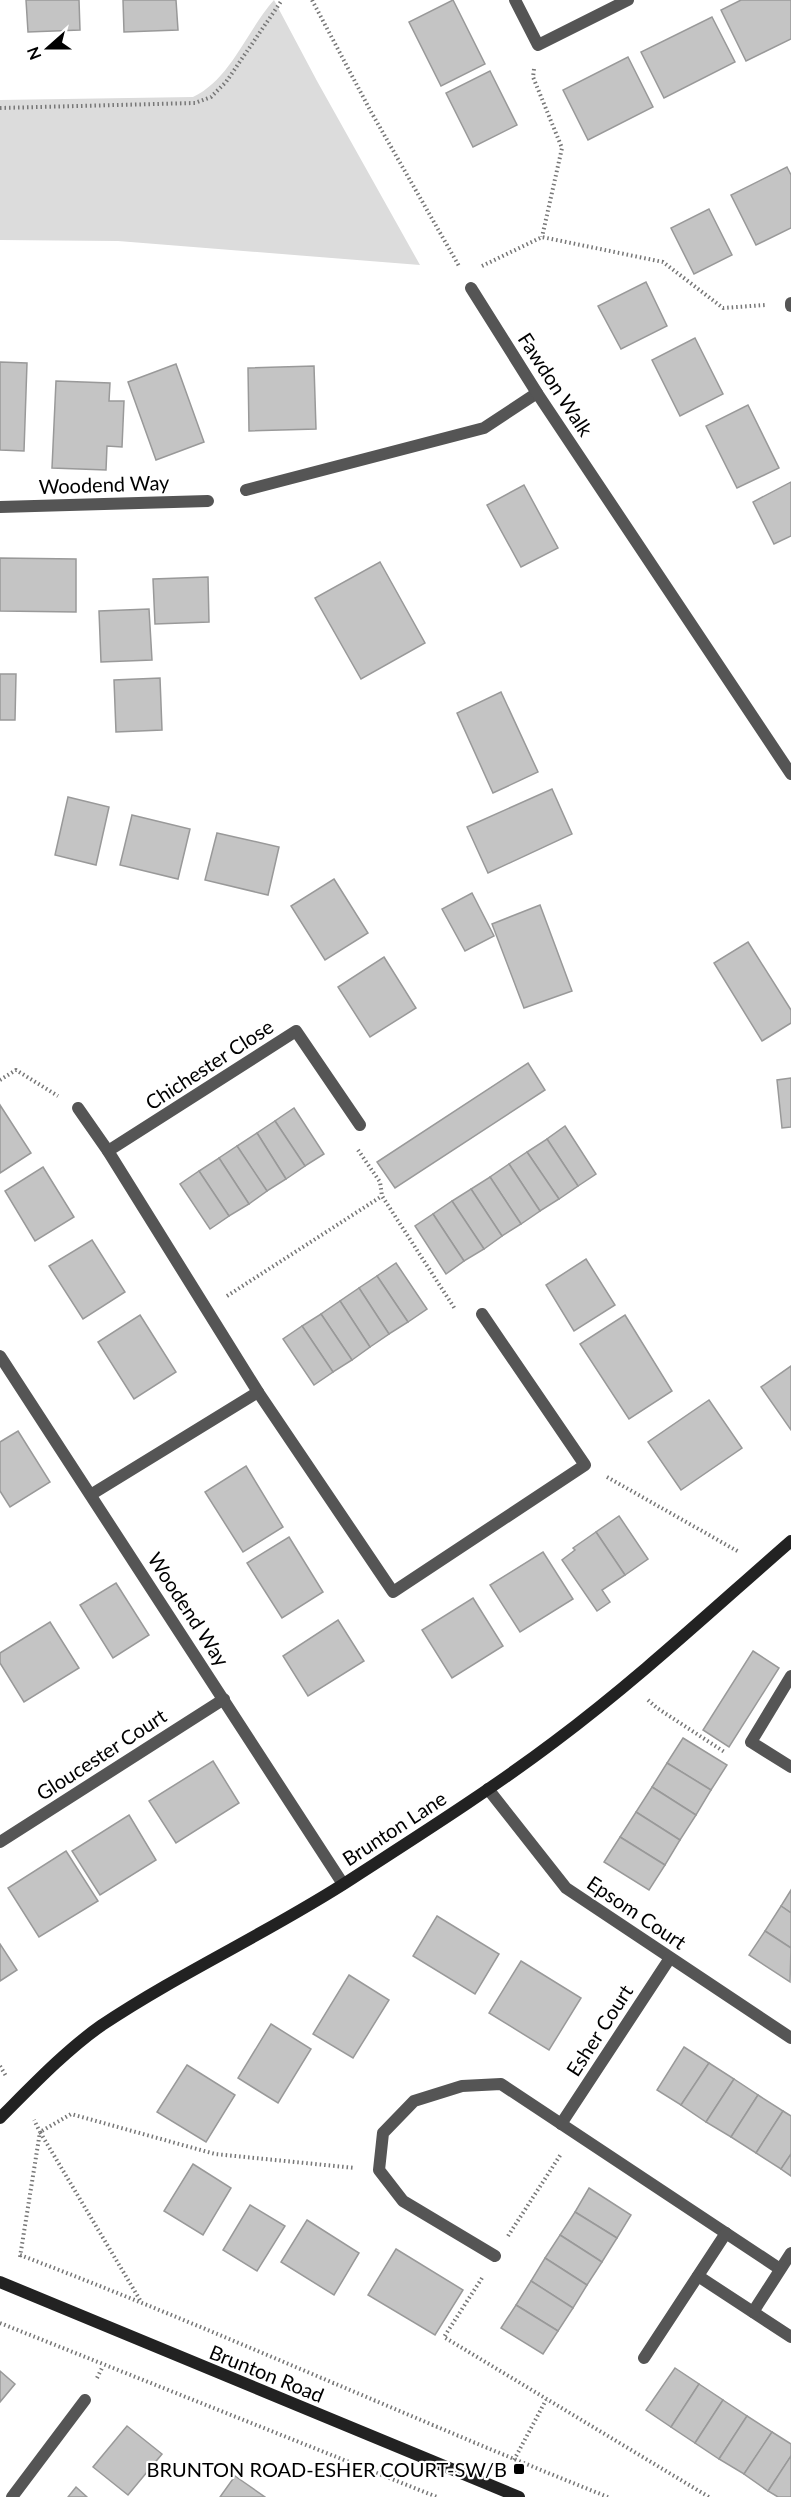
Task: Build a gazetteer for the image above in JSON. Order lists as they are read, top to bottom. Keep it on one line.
{"streets":{"street":["Fawdon Walk","Woodend Way","Chichester Close","Gloucester Court","Brunton Lane","Epsom Court","Esher Court","Brunton Road"]},"crossings":[["Woodend Way","Gloucester Court"],["Woodend Way","Brunton Lane"],["Brunton Lane","Epsom Court"],["Epsom Court","Esher Court"]],"places":{"transit":["BRUNTON ROAD-ESHER COURT-SW/B"]},"north":"left"}
